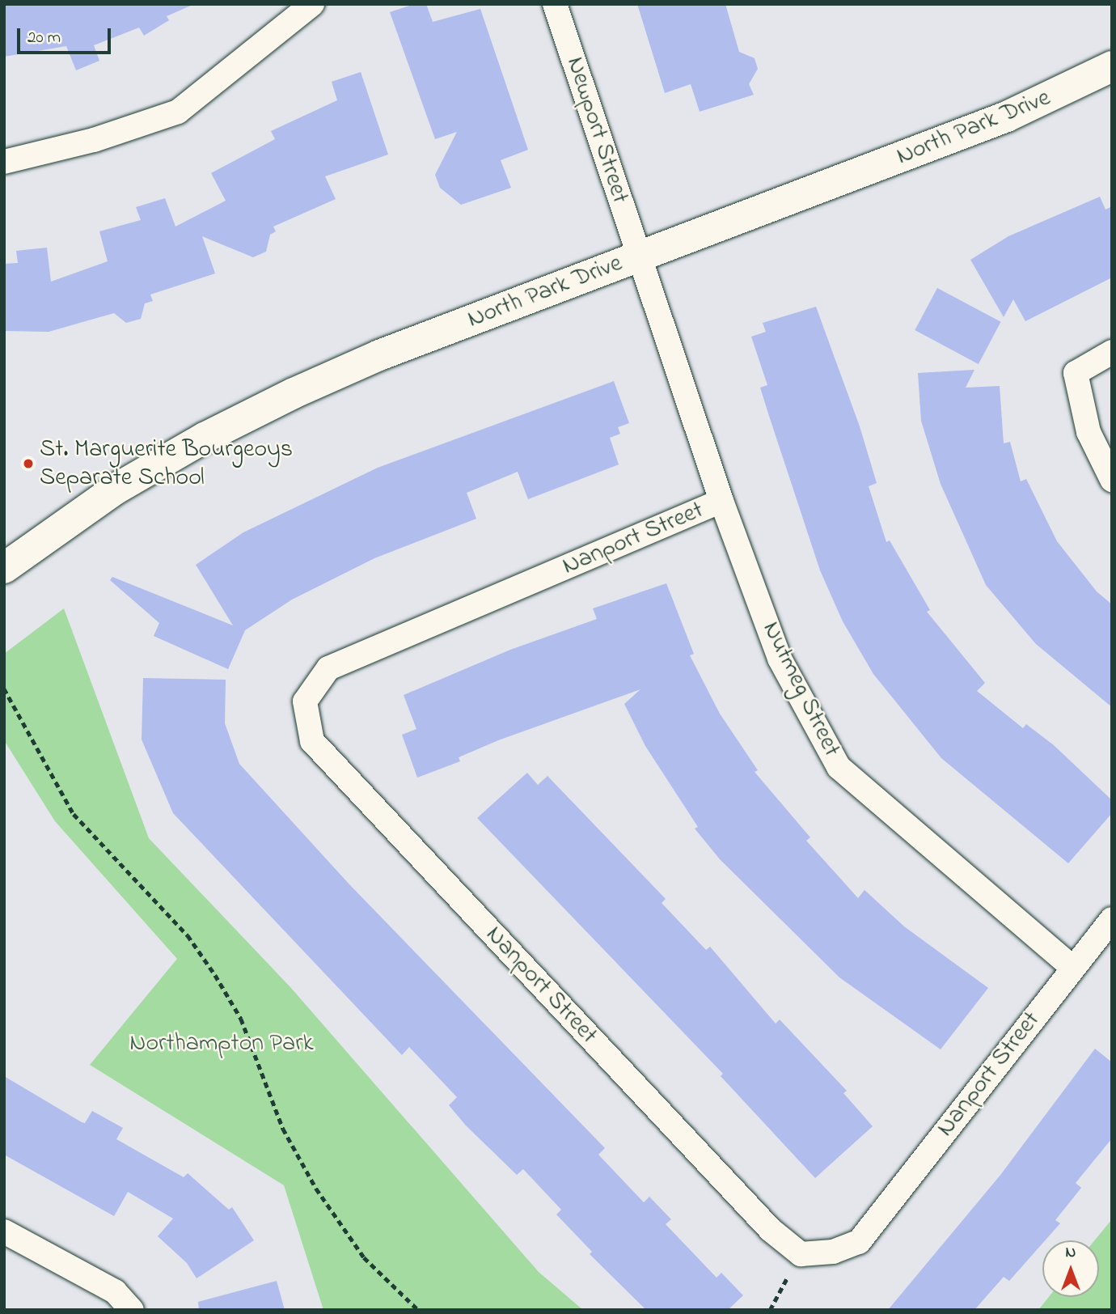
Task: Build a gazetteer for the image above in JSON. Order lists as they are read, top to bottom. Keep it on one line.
{"streets":{"main road":["North Park Drive"],"street":["Newport Street","Nanport Street","Nutmeg Street"]},"crossings":[["North Park Drive","Newport Street"],["North Park Drive","Nutmeg Street"],["Newport Street","Nutmeg Street"],["Nanport Street","Nutmeg Street"]],"parks":["Northampton Park"],"places":["St. Marguerite Bourgeoys Separate School"],"scale_bar":"20 m","north":"top"}
